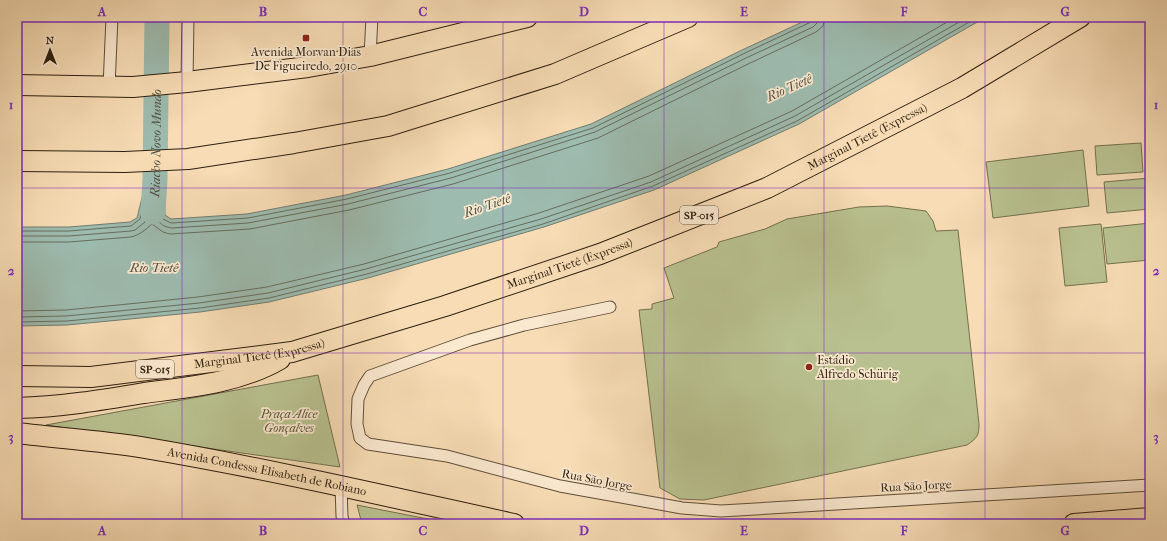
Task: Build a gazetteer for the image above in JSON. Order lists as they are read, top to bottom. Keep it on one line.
{"streets":{"highway":["Marginal Tietê (Expressa)","SP-015","Avenida Condessa Elisabeth de Robiano"],"street":["Rua São Jorge"]},"water":["Rio Tietê","Riacho Novo Mundo"],"parks":["Praça Alice Gonçalves"],"places":{"transit":["Avenida Morvan Dias De Figueiredo, 2910"],"other":["Estádio Alfredo Schürig"]},"north":"top","grid":{"columns":["A","B","C","D","E","F","G"],"rows":["1","2","3"]}}
